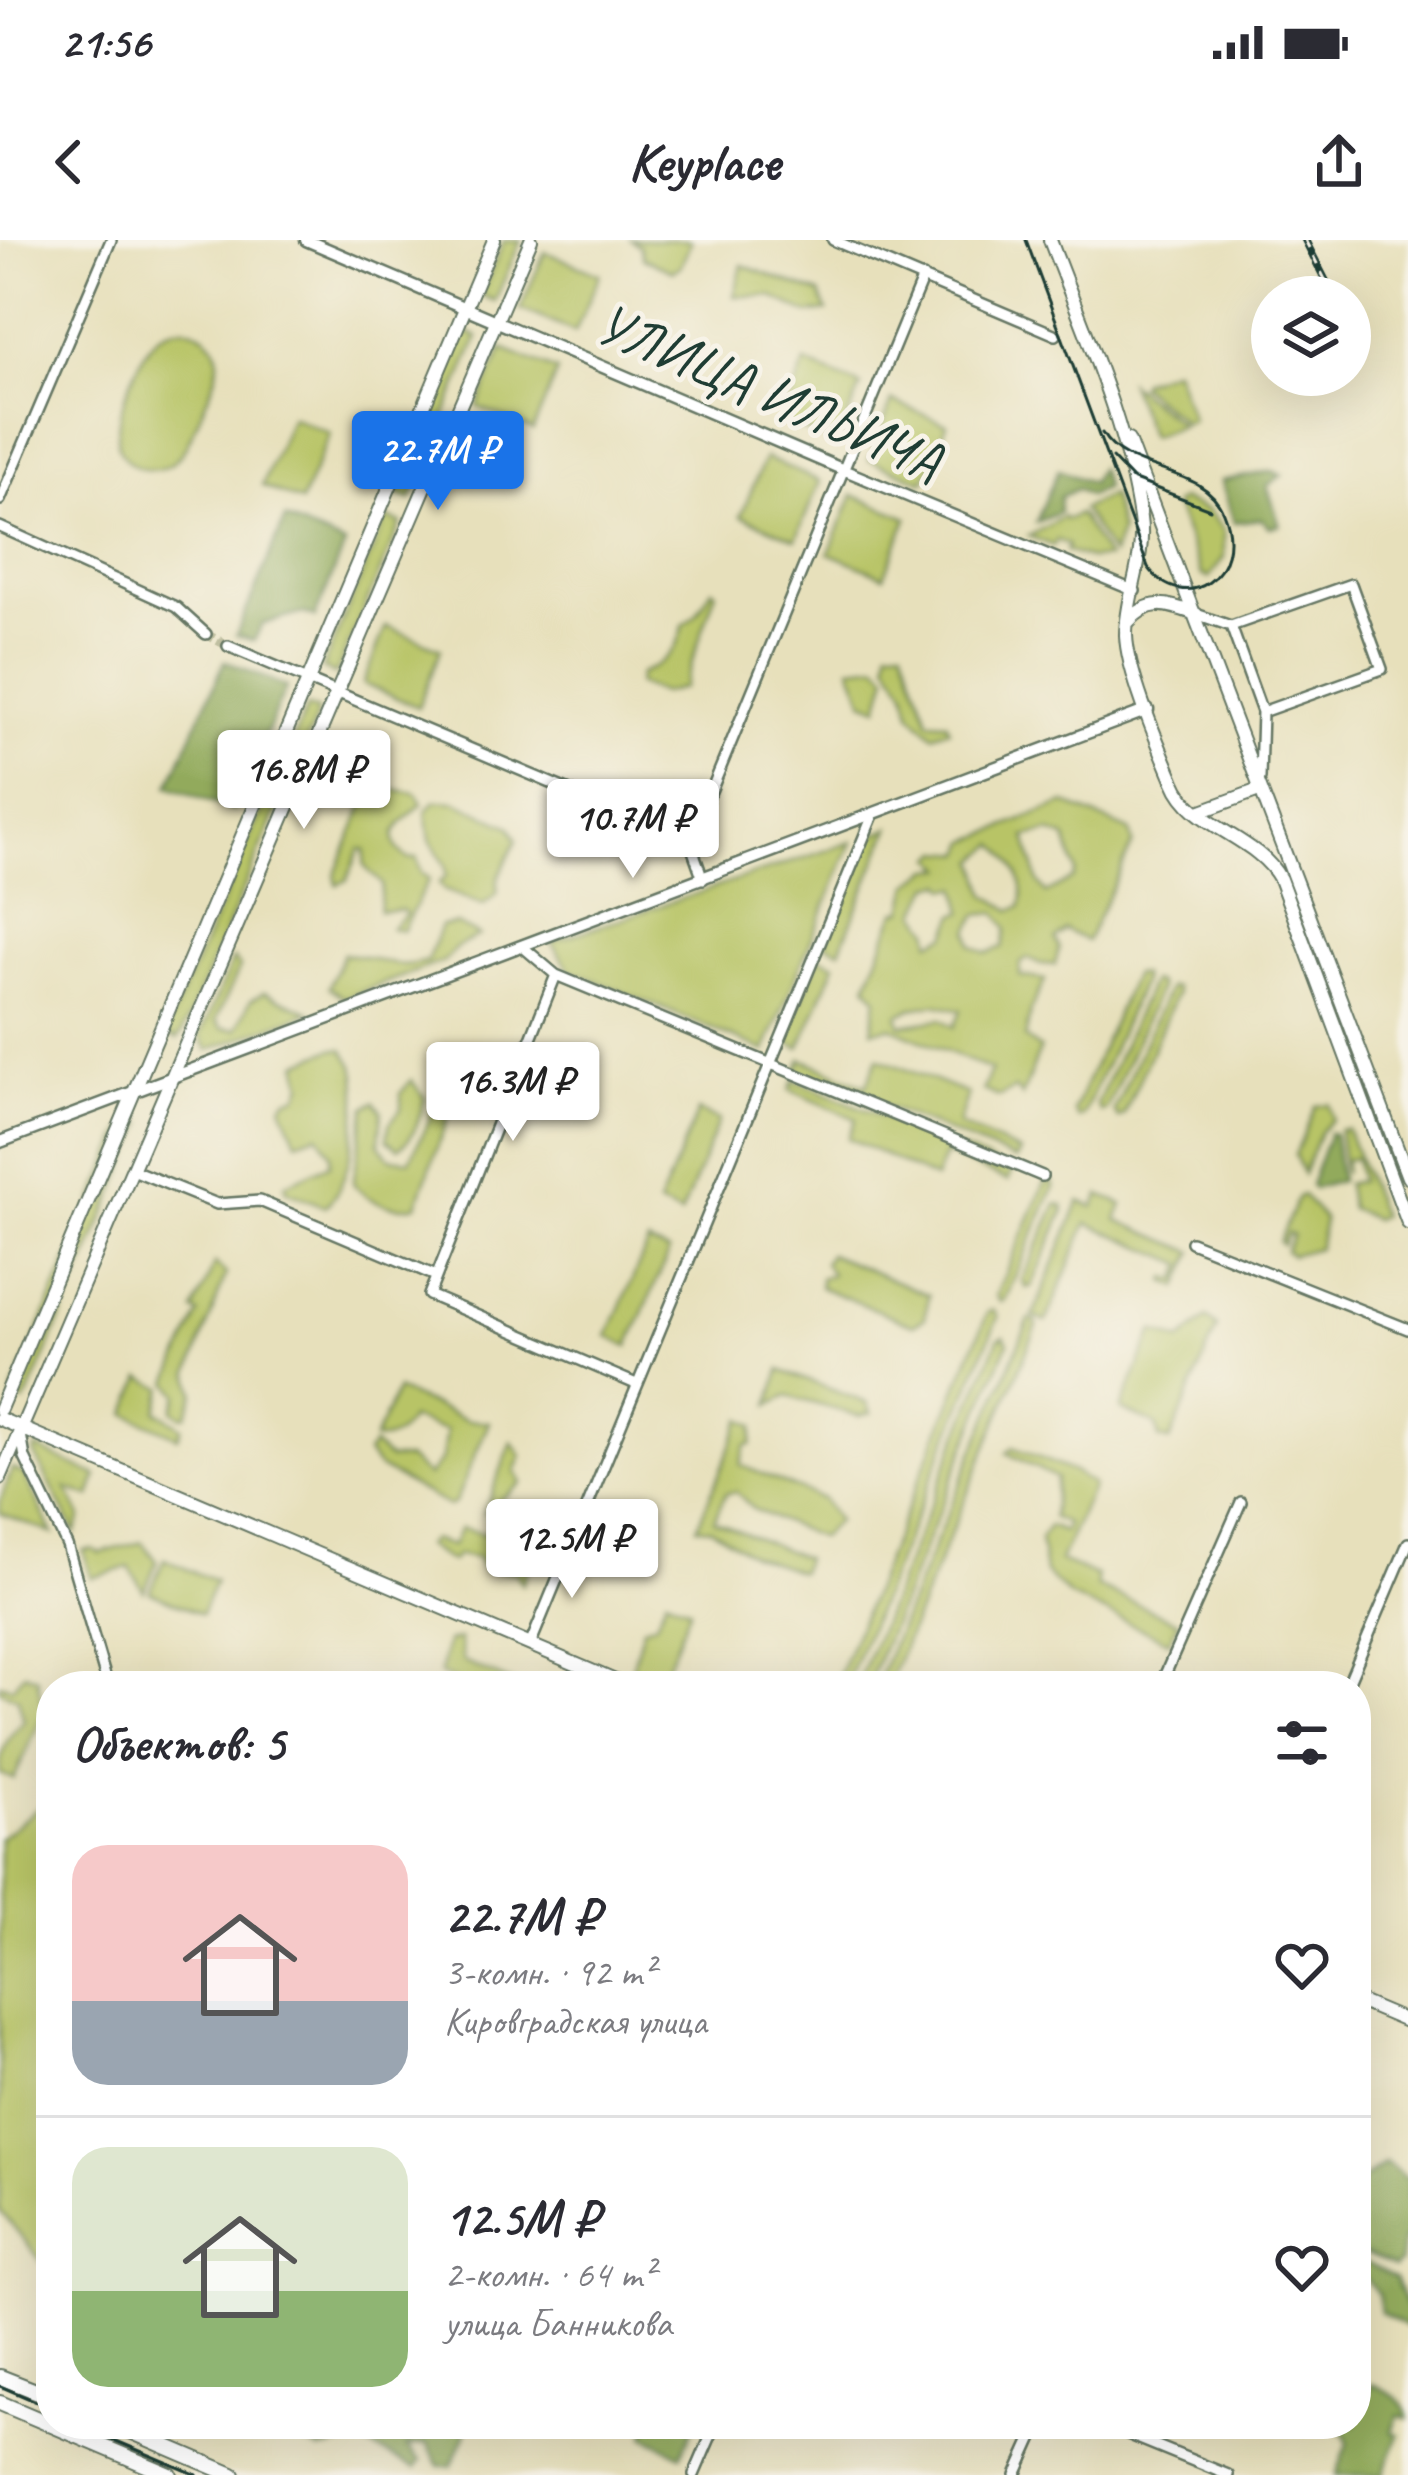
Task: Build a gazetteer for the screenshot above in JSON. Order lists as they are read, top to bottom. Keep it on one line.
{"streets":{"street":["УЛИЦА ИЛЬИЧА"]},"page":{"status":"21:56","header":"Keyplace","price":["22.7M ₽","16.8M ₽","10.7M ₽","16.3M ₽","12.5M ₽"],"heading":"Объектов: 5","list":[{"name":"22.7M ₽","note":"3-комн. · 92 m² · Кировградская улица"},{"name":"12.5M ₽","note":"2-комн. · 64 m² · улица Банникова"}]}}
